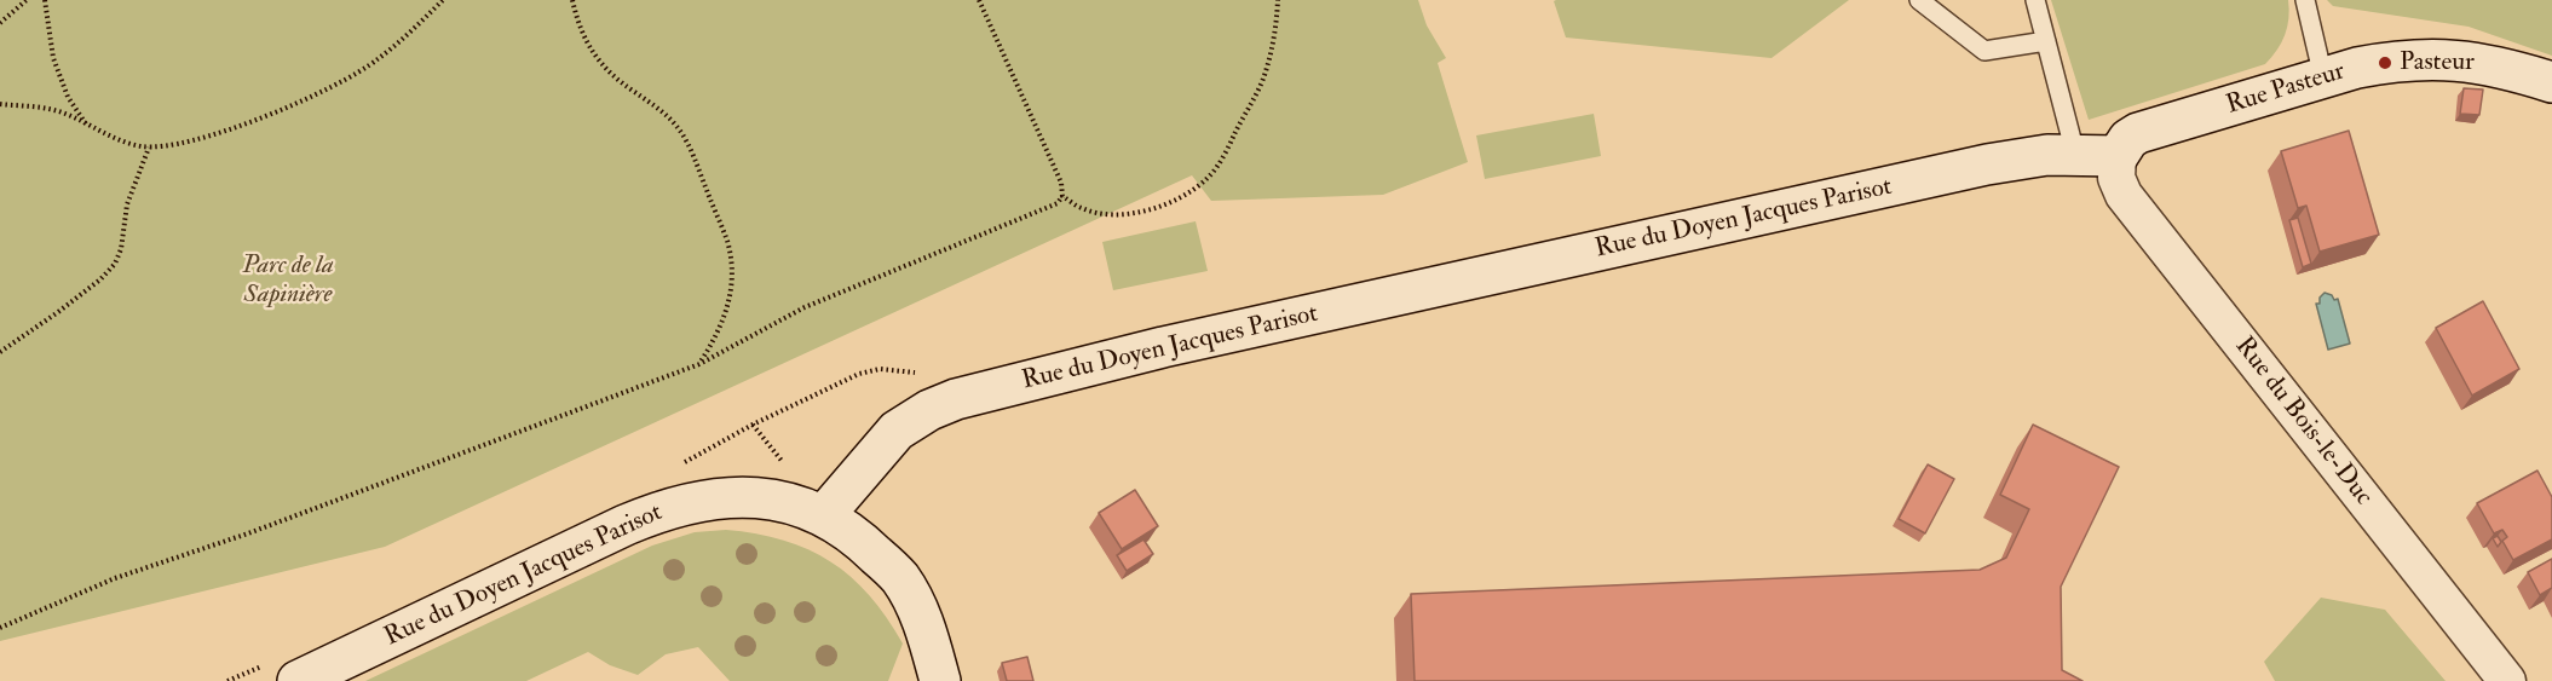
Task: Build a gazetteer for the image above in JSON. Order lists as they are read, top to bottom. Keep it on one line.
{"streets":{"street":["Rue Pasteur","Rue du Doyen Jacques Parisot","Rue du Bois-le-Duc"]},"crossings":[["Rue Pasteur","Rue du Doyen Jacques Parisot"],["Rue Pasteur","Rue du Bois-le-Duc"],["Rue du Doyen Jacques Parisot","Rue du Bois-le-Duc"]],"parks":["Parc de la Sapinière"],"places":["Pasteur"]}
